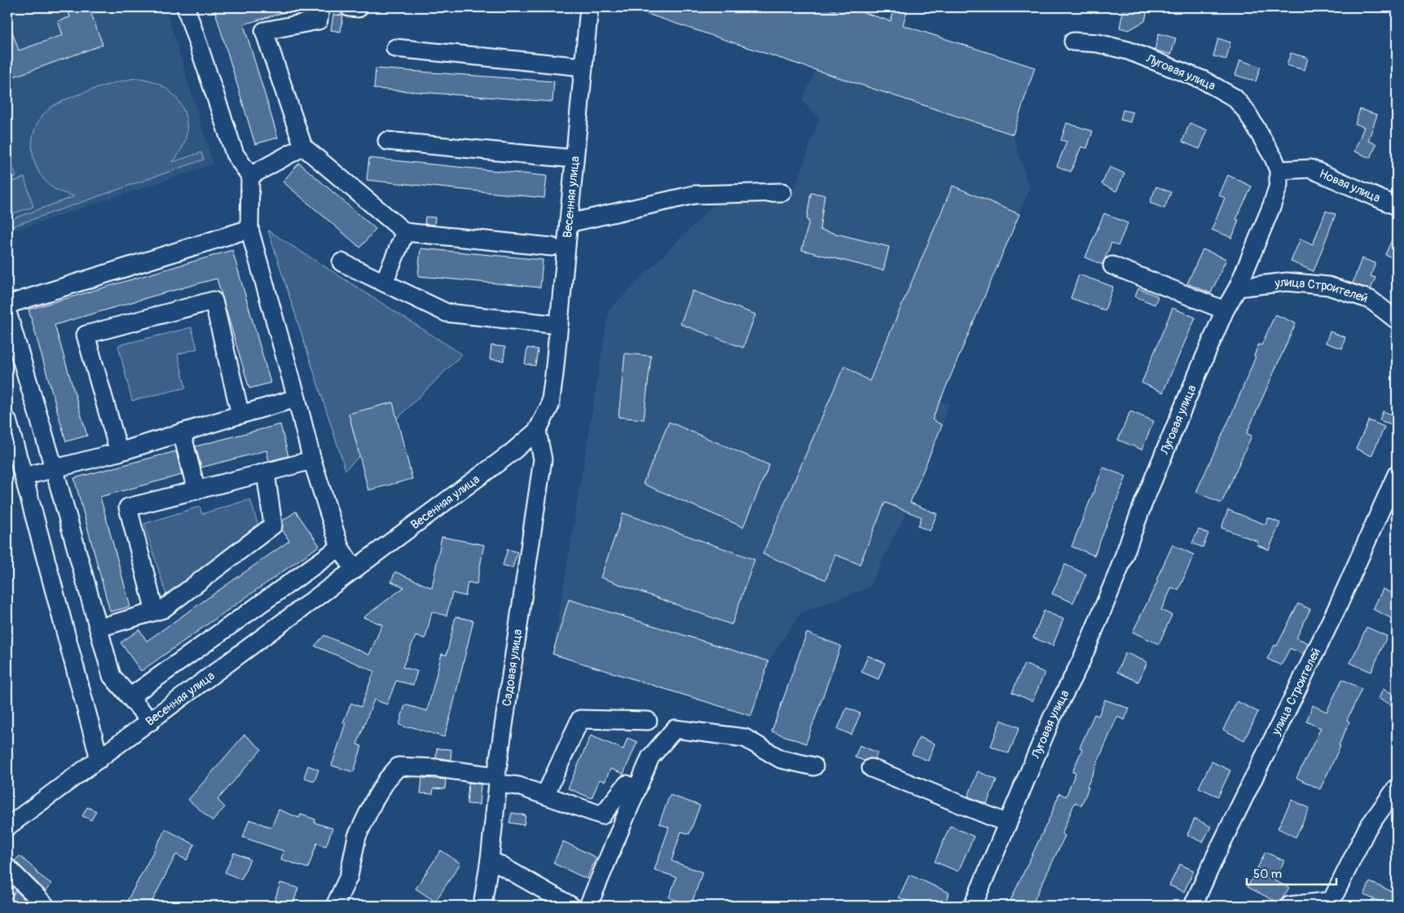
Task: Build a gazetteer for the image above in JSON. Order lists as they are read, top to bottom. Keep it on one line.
{"streets":{"street":["Луговая улица","Новая улица","Весенняя улица","улица Строителей","Садовая улица"]},"crossings":[["Луговая улица","Новая улица"],["Луговая улица","улица Строителей"],["Весенняя улица","Садовая улица"]],"scale_bar":"50 m"}
